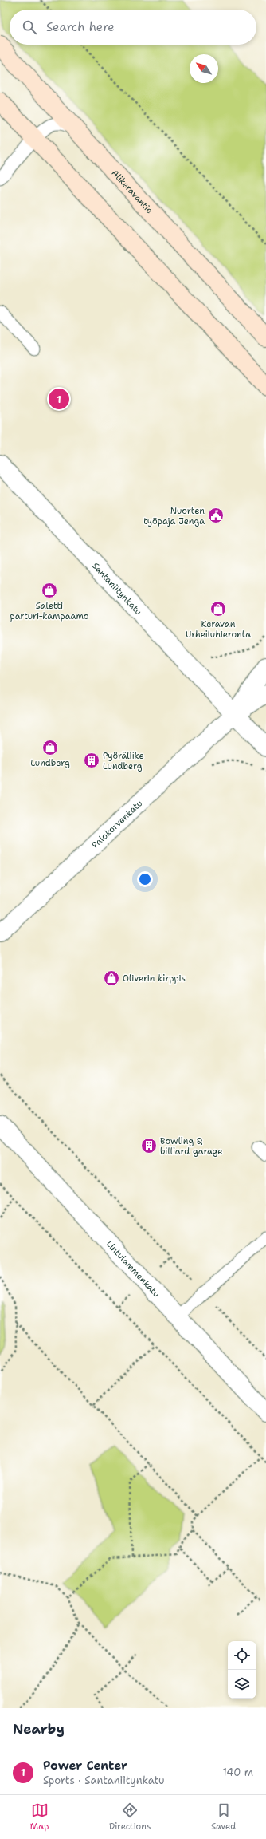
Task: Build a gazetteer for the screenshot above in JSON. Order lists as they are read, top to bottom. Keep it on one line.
{"streets":{"main road":["Alikeravantie"],"street":["Santaniitynkatu","Palokorvenkatu","Lintulammenkatu"]},"crossings":[["Santaniitynkatu","Palokorvenkatu"]],"places":{"public building":["Nuorten työpaja Jenga"],"shop":["Saletti parturi-kampaamo","Keravan Urheiluhieronta","Lundberg","Oliverin kirppis"],"building":["Pyöräliike Lundberg","Bowling & billiard garage"]},"north":"top left","page":{"search":"Search here","pins":"1","heading":"Nearby","list":[{"mark":"1","name":"Power Center","note":"Sports · Santaniitynkatu","value":"140 m"}],"nav":["Map","Directions","Saved"]}}
